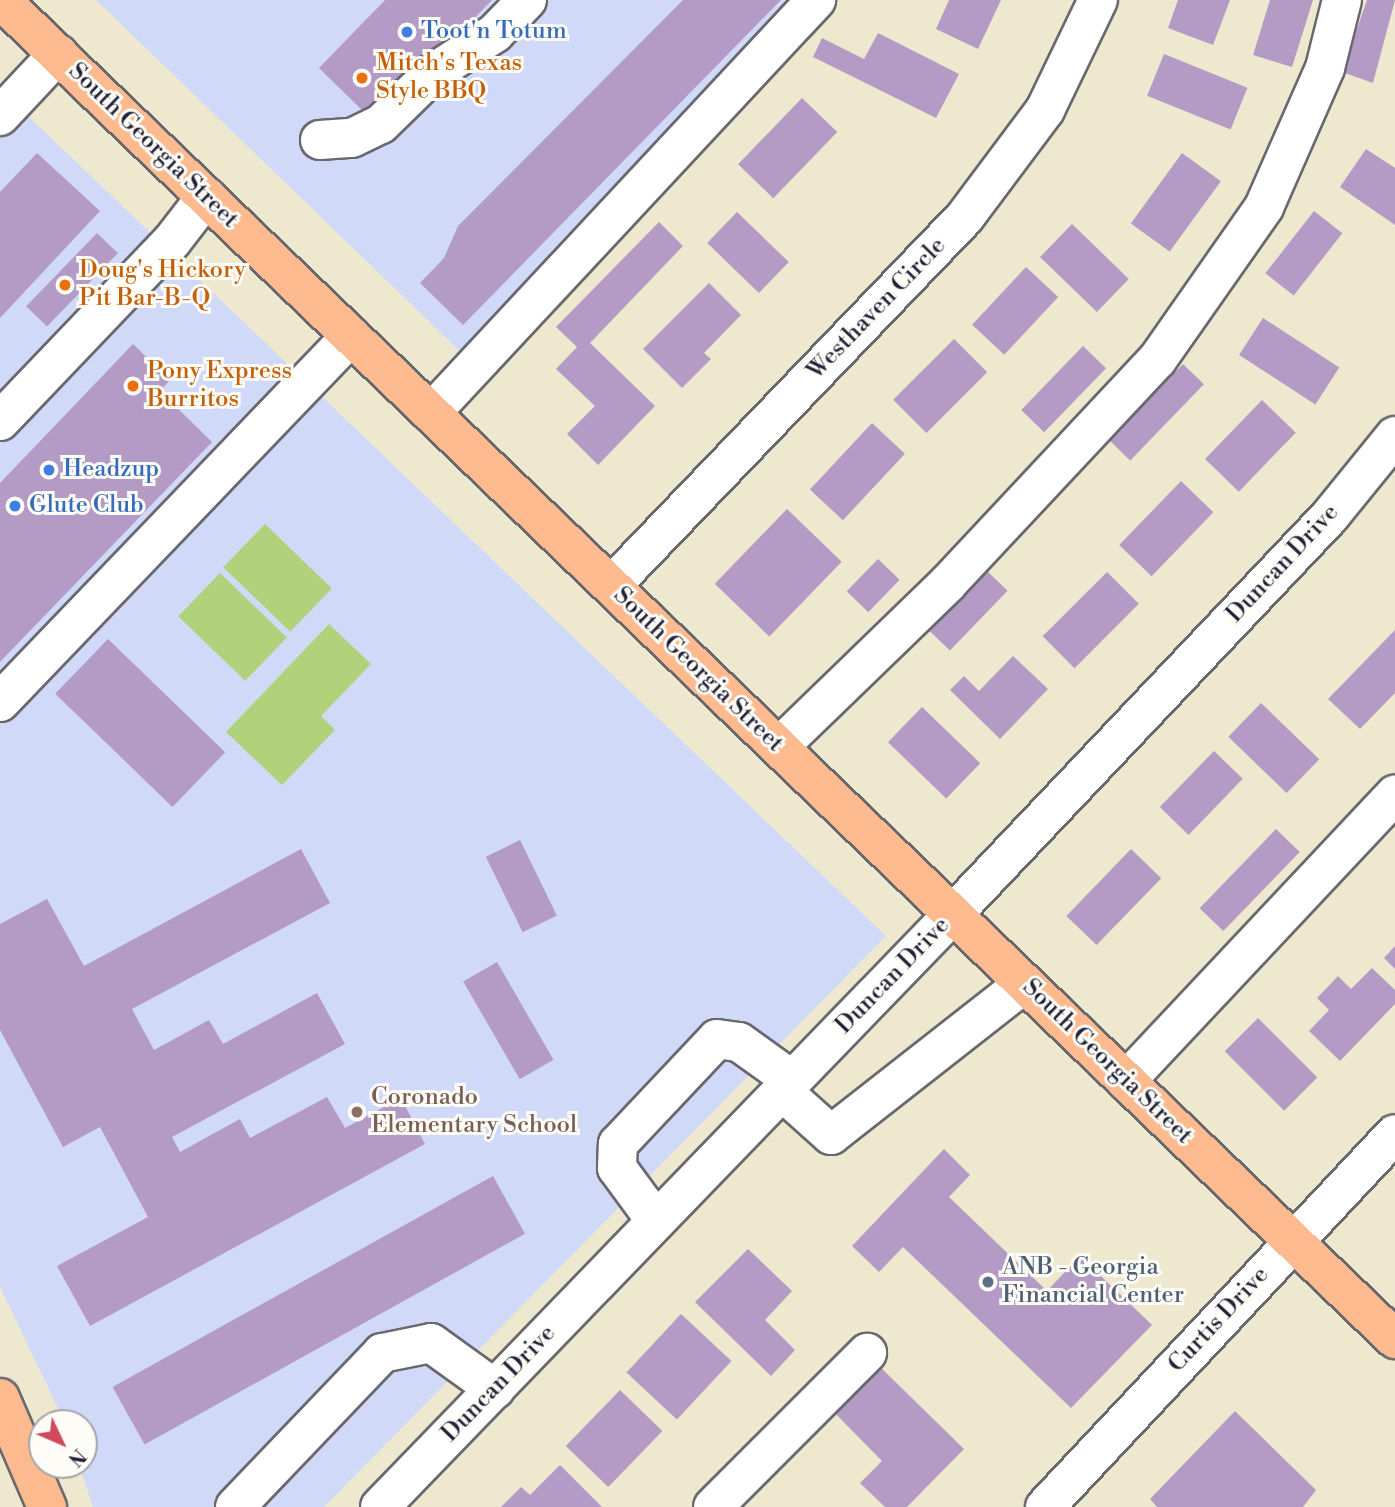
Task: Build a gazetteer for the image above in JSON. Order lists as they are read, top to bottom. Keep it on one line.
{"streets":{"main road":["South Georgia Street"],"street":["Westhaven Circle","Duncan Drive","Curtis Drive"]},"crossings":[["South Georgia Street","Westhaven Circle"],["South Georgia Street","Duncan Drive"],["South Georgia Street","Curtis Drive"]],"places":["Toot'n Totum","Mitch's Texas Style BBQ","Doug's Hickory Pit Bar-B-Q","Pony Express Burritos","Headzup","Glute Club","Coronado Elementary School","ANB - Georgia Financial Center"],"north":"bottom right"}
